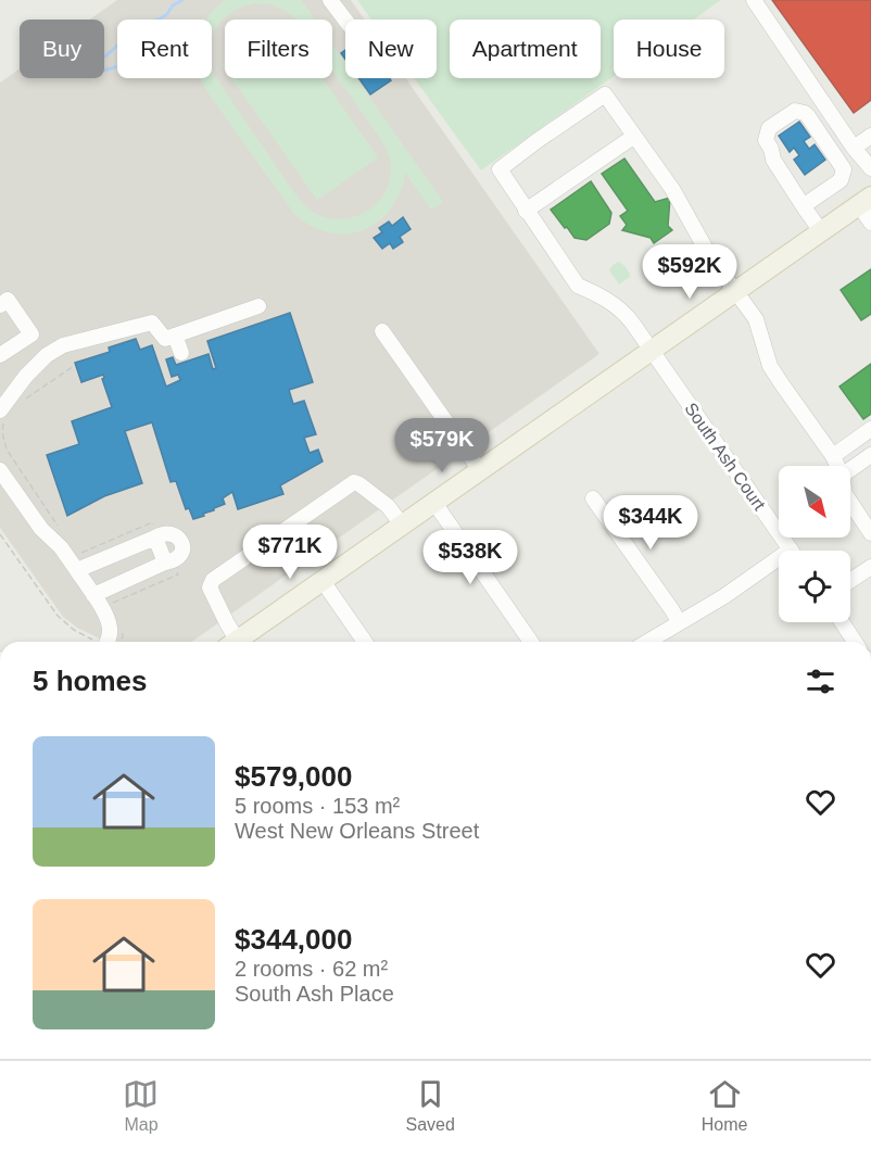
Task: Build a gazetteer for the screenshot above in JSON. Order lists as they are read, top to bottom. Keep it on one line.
{"streets":{"street":["South Ash Court"]},"north":"bottom right","page":{"chip":["Buy","Rent","Filters","New","Apartment","House"],"price":["$592K","$579K","$344K","$771K","$538K"],"heading":"5 homes","list":[{"name":"$579,000","note":"5 rooms · 153 m² · West New Orleans Street"},{"name":"$344,000","note":"2 rooms · 62 m² · South Ash Place"}],"tabs":["Map","Saved","Home"]}}
